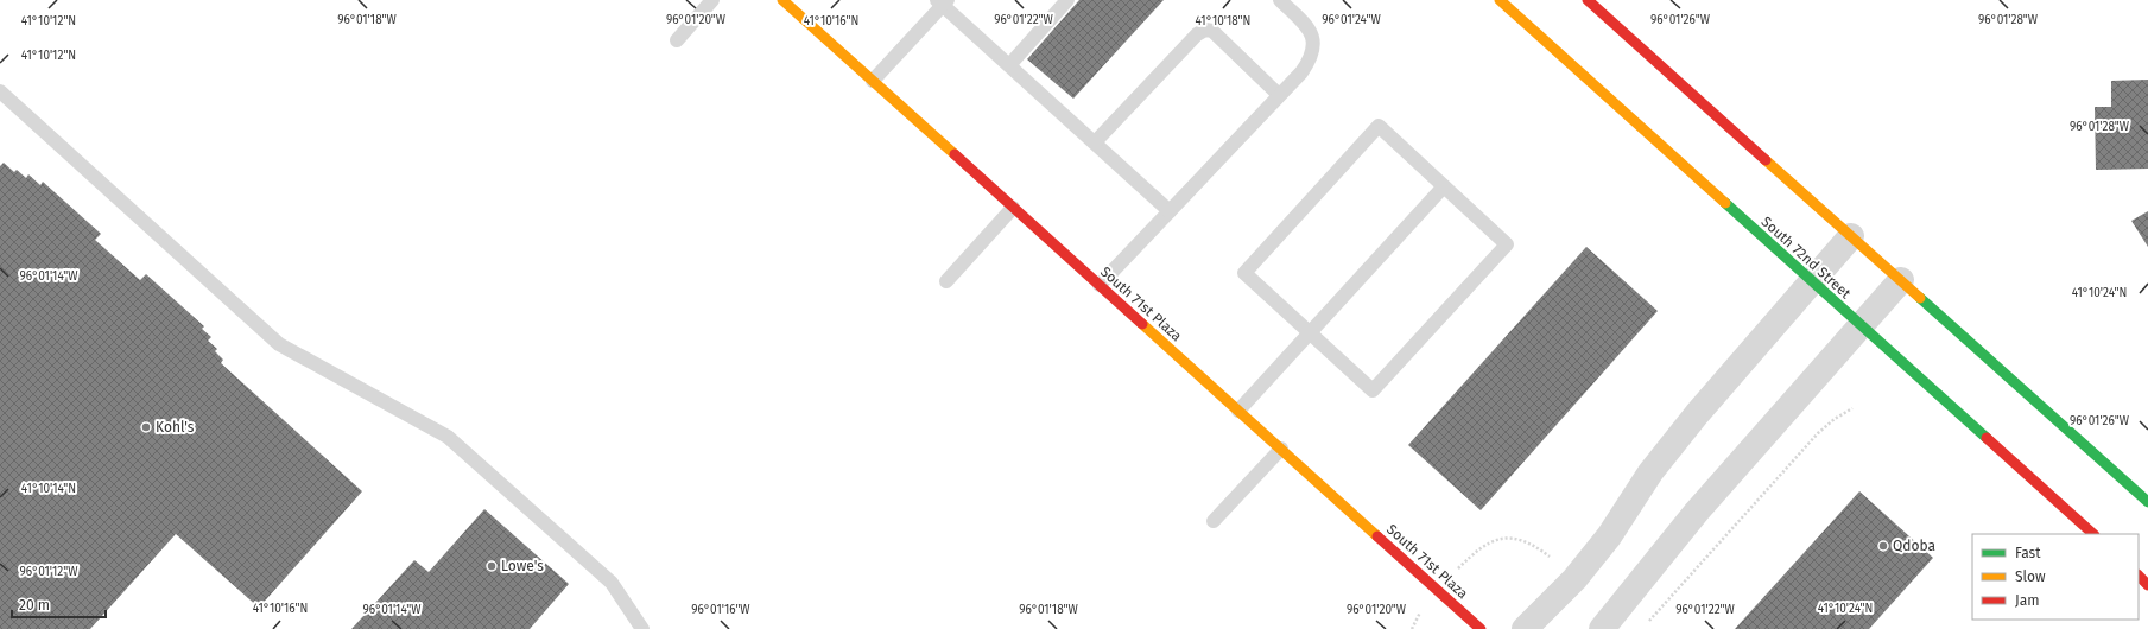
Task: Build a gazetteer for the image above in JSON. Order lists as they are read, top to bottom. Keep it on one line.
{"streets":{"main road":["South 72nd Street","South 71st Plaza"]},"places":["Kohl's","Qdoba","Lowe's"],"legend":["Fast","Slow","Jam"],"scale_bar":"20 m","coordinates":["96°01'28\"W","96°01'18\"W","96°01'20\"W","96°01'22\"W","96°01'24\"W","96°01'26\"W","41°10'12\"N","41°10'16\"N","41°10'18\"N","96°01'14\"W","41°10'24\"N","41°10'14\"N","96°01'12\"W","96°01'16\"W"]}
